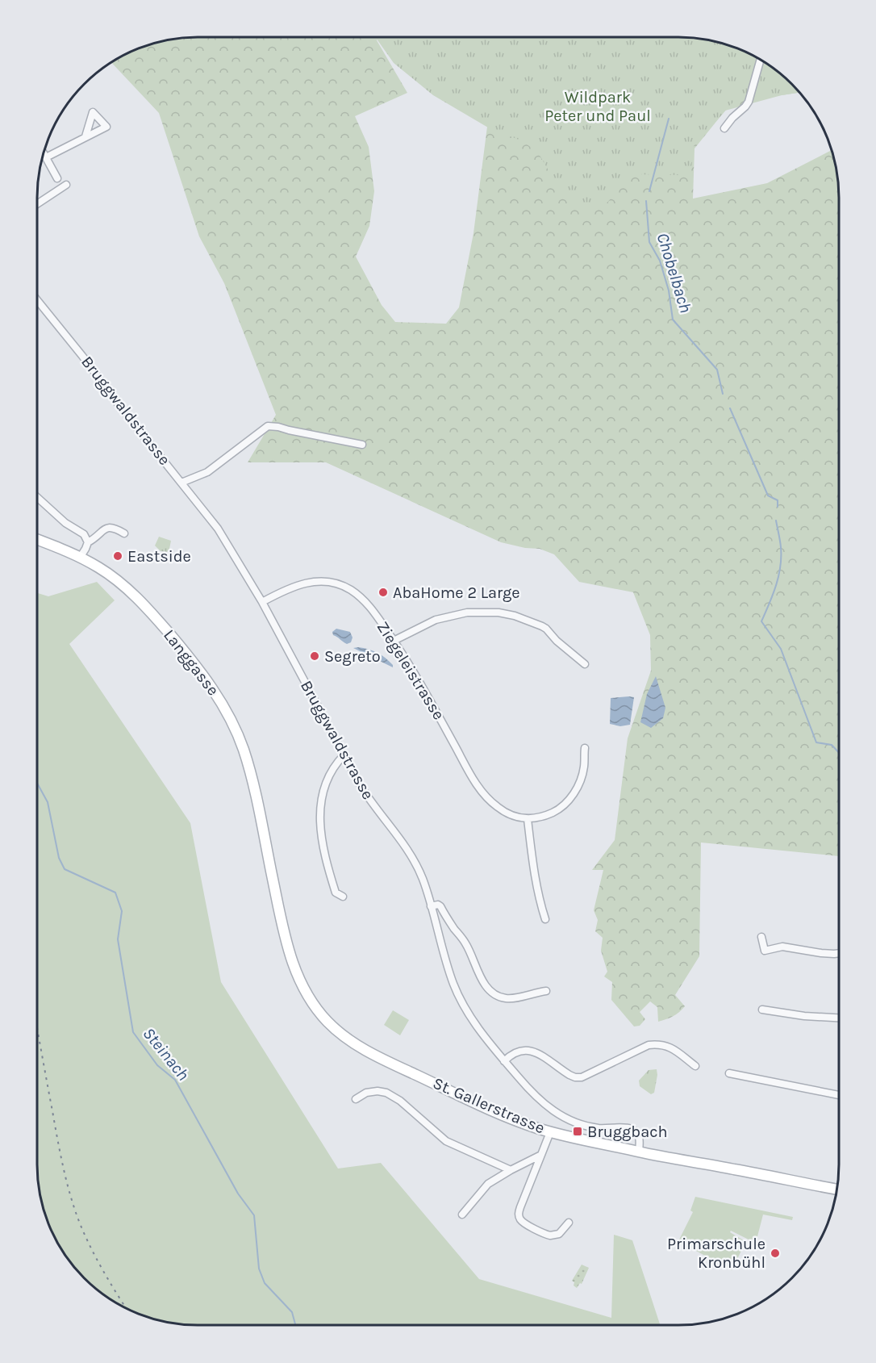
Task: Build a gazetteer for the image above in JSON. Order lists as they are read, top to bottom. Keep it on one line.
{"streets":{"main road":["Langgasse","St. Gallerstrasse"],"street":["Bruggwaldstrasse","Ziegeleistrasse"]},"crossings":[["Bruggwaldstrasse","Ziegeleistrasse"],["Bruggwaldstrasse","St. Gallerstrasse"],["Langgasse","St. Gallerstrasse"]],"water":["Chobelbach","Steinach"],"parks":["Wildpark Peter und Paul"],"places":{"other":["Eastside","AbaHome 2 Large","Segreto","Primarschule Kronbühl"],"transit":["Bruggbach"]}}
